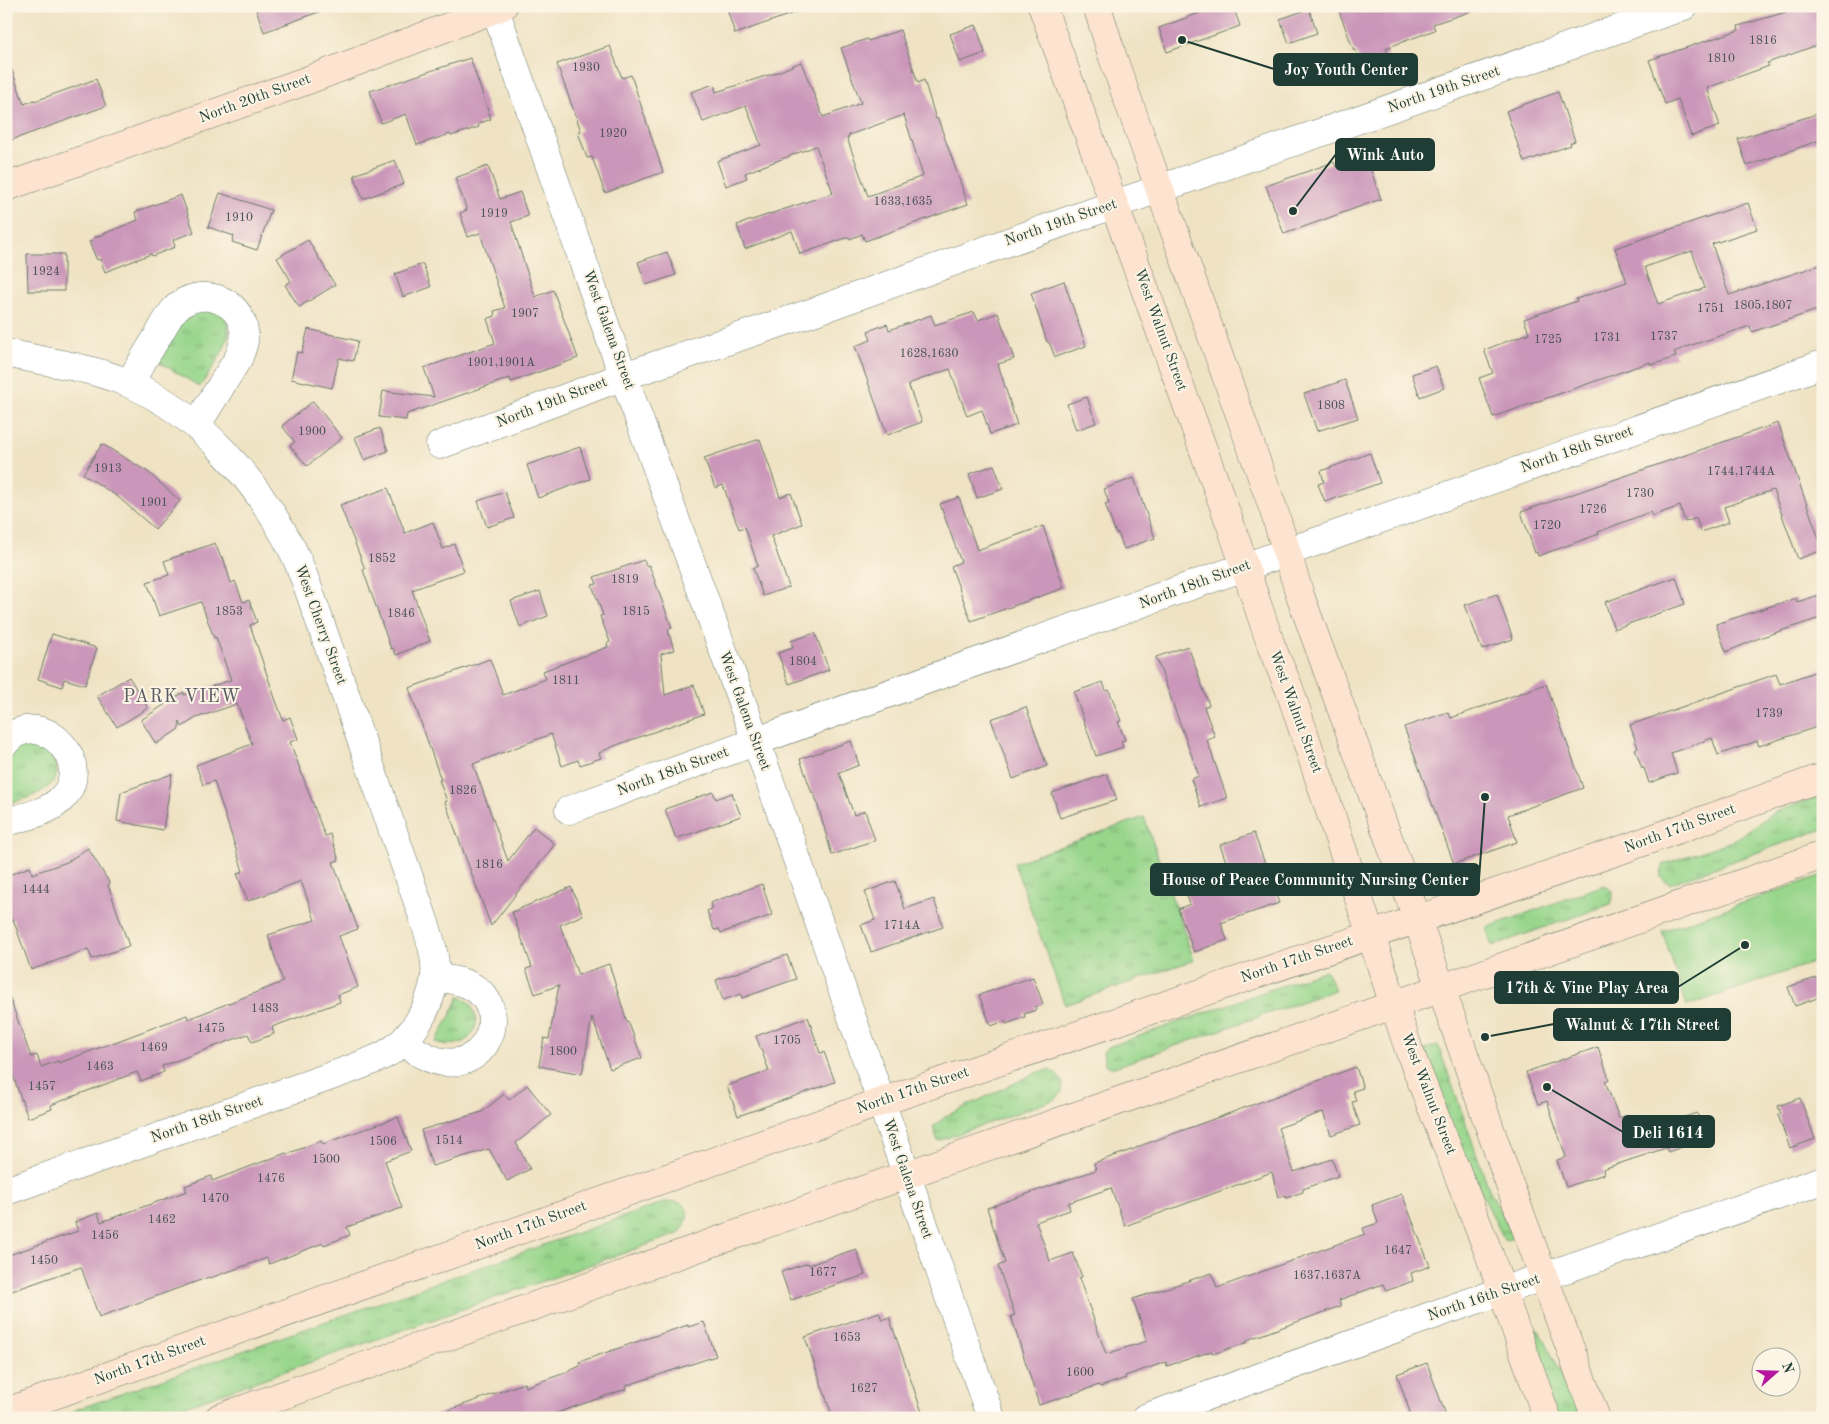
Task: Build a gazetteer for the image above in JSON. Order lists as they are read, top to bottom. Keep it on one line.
{"streets":{"main road":["North 20th Street","West Walnut Street","North 17th Street"],"street":["North 19th Street","West Galena Street","North 18th Street","West Cherry Street","North 16th Street"]},"crossings":[["North 19th Street","West Galena Street"],["North 19th Street","West Walnut Street"],["North 20th Street","West Galena Street"],["West Galena Street","North 18th Street"],["West Galena Street","North 17th Street"],["West Walnut Street","North 18th Street"],["West Walnut Street","North 17th Street"],["West Walnut Street","North 16th Street"],["North 18th Street","West Cherry Street"]],"districts":["PARK VIEW"],"places":["Joy Youth Center","Wink Auto","House of Peace Community Nursing Center","17th & Vine Play Area","Walnut & 17th Street","Deli 1614"],"house_numbers":["1816","1810","1930","1920","1633,1635","1919","1910","1924","1805,1807","1751","1907","1737","1731","1725","1628,1630","1901,1901A","1808","1900","1913","1744,1744A","1730","1901","1726","1720","1852","1819","1853","1815","1846","1804","1811","1739","1826","1816","1444","1714A","1483","1475","1705","1469","1800","1463","1457","1514","1506","1500","1476","1470","1462","1456","1647","1450","1677","1637,1637A","1653","1600","1627"],"north":"right"}
